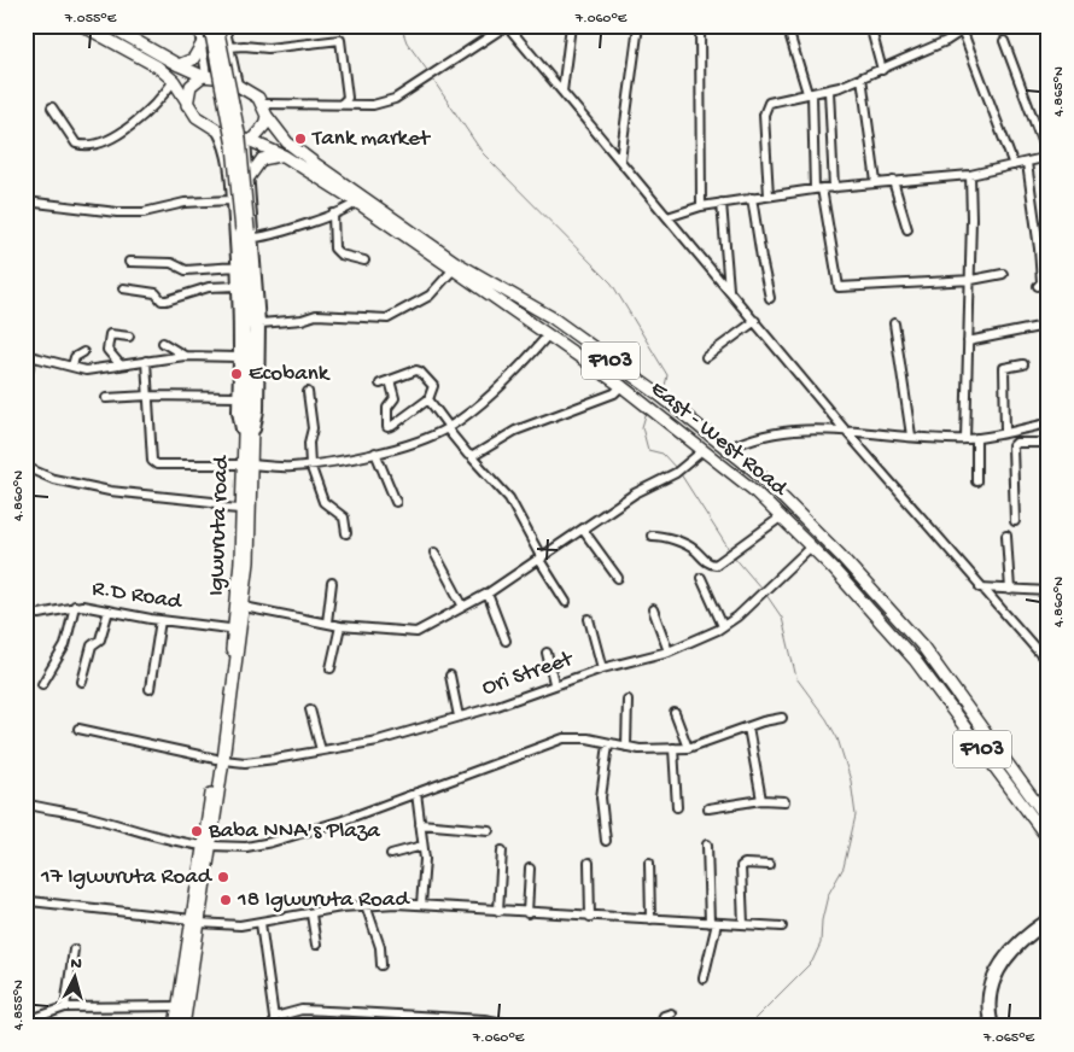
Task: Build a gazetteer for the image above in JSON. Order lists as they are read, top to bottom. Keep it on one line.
{"streets":{"main road":["F103","East - West Road","Igwuruta road"],"street":["R.D Road","Ori Street"]},"crossings":[["East - West Road","Ori Street"],["Igwuruta road","R.D Road"],["Igwuruta road","Ori Street"]],"places":["Tank market","Ecobank","Baba NNA's Plaza","17 Igwuruta Road","18 Igwuruta Road"],"north":"top","coordinates":["7.055°E","7.060°E","4.865°N","4.860°N","4.855°N","7.065°E"]}
